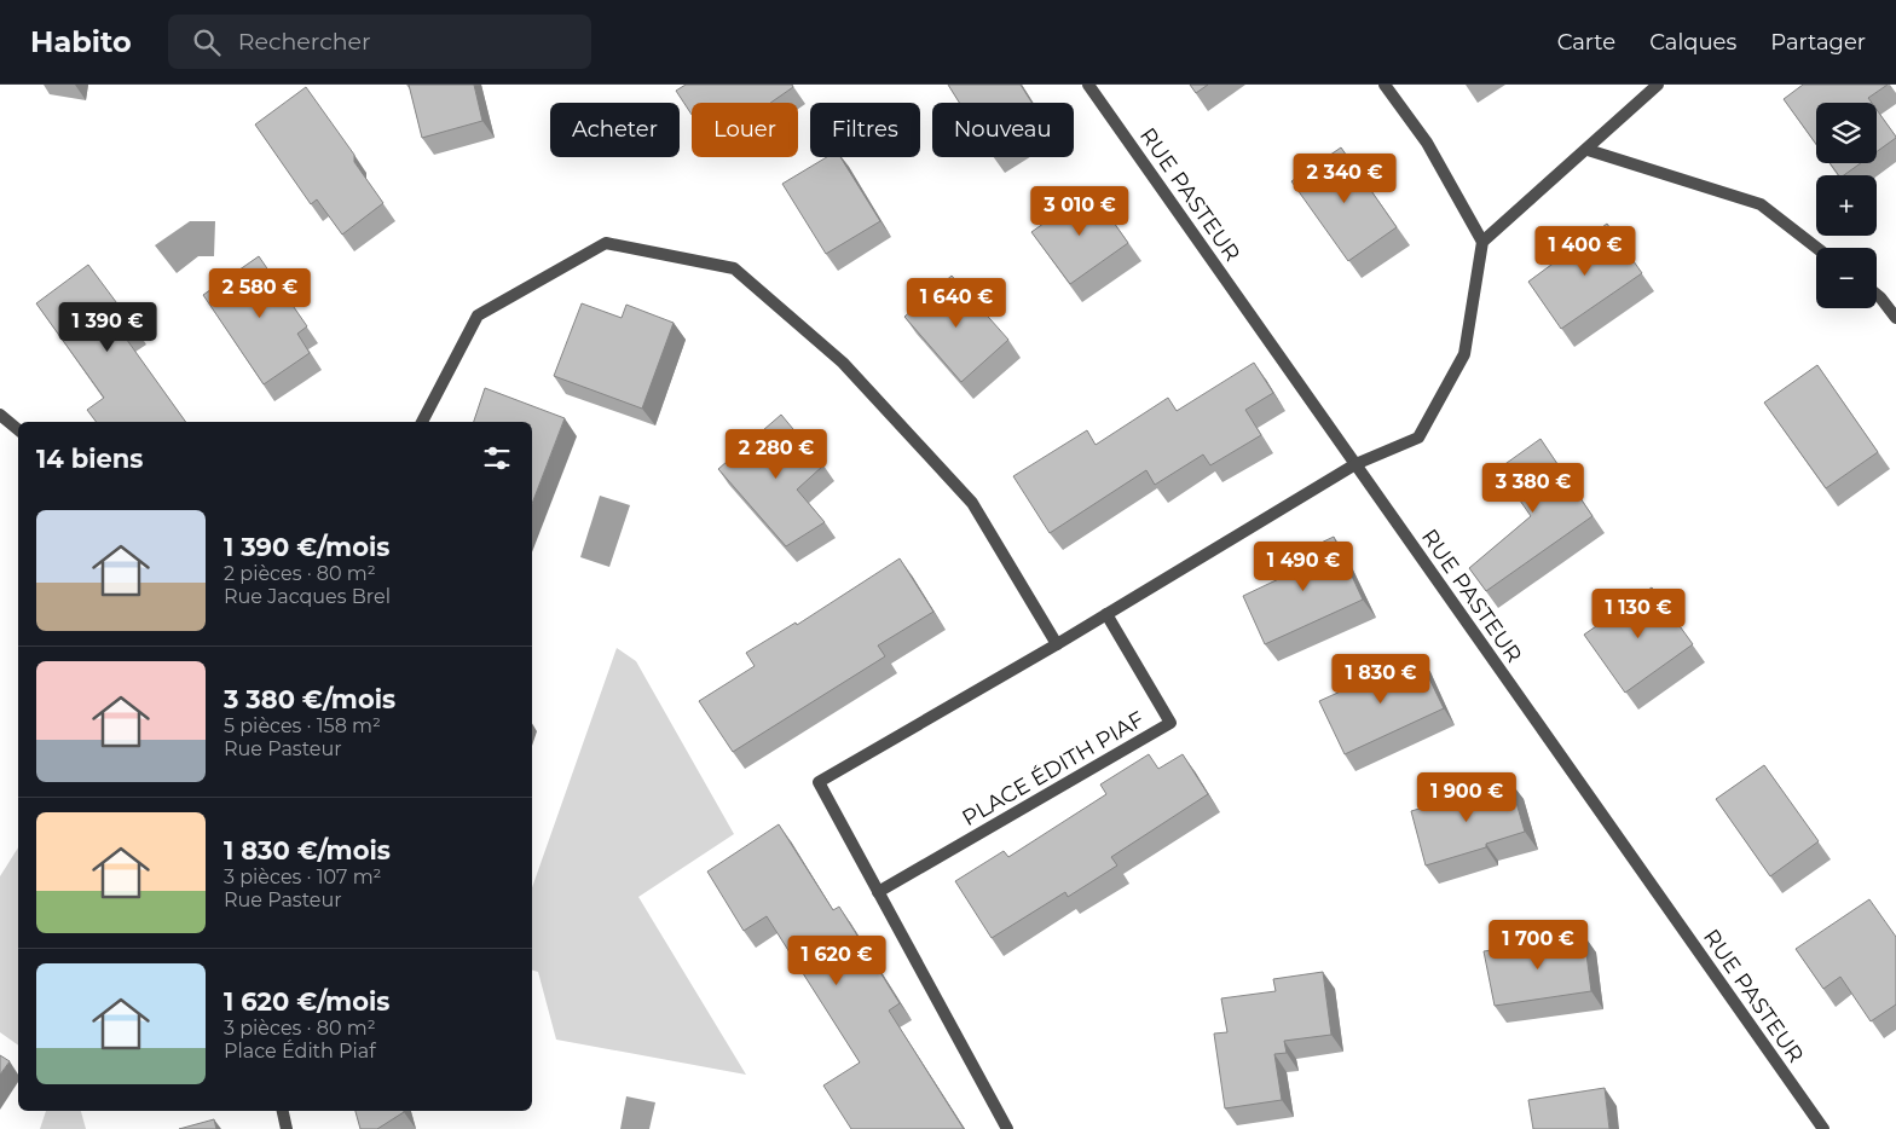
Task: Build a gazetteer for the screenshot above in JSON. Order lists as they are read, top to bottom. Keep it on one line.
{"streets":{"street":["RUE PASTEUR","PLACE ÉDITH PIAF"]},"page":{"header":"Habito","search":"Rechercher","nav":["Carte","Calques","Partager"],"map_buttons":["+","−"],"chip":["Acheter","Louer","Filtres","Nouveau"],"price":["2 340 €","3 010 €","1 400 €","2 580 €","1 640 €","1 390 €","2 280 €","3 380 €","1 490 €","1 130 €","1 830 €","1 900 €","1 700 €","1 620 €"],"heading":"14 biens","list":[{"name":"1 390 €/mois","note":"2 pièces · 80 m² · Rue Jacques Brel"},{"name":"3 380 €/mois","note":"5 pièces · 158 m² · Rue Pasteur"},{"name":"1 830 €/mois","note":"3 pièces · 107 m² · Rue Pasteur"},{"name":"1 620 €/mois","note":"3 pièces · 80 m² · Place Édith Piaf"}]}}
